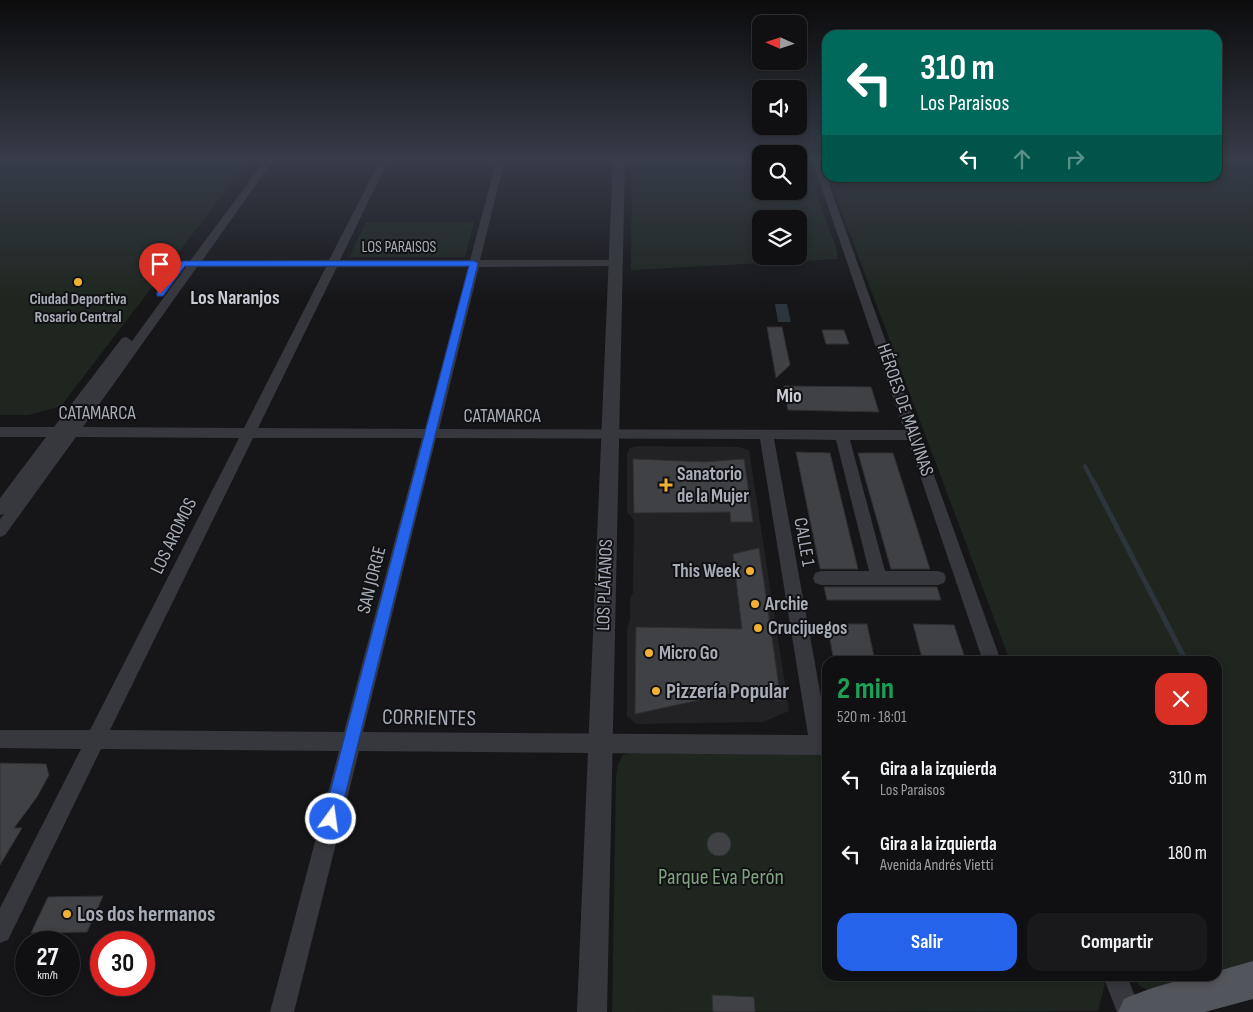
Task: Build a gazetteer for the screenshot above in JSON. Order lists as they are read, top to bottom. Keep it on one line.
{"streets":{"street":["LOS PARAISOS","HÉROES DE MALVINAS","CATAMARCA","LOS AROMOS","CALLE 1","SAN JORGE","LOS PLÁTANOS","CORRIENTES"]},"crossings":[["LOS PARAISOS","LOS AROMOS"],["LOS PARAISOS","SAN JORGE"],["LOS PARAISOS","LOS PLÁTANOS"],["HÉROES DE MALVINAS","CATAMARCA"],["CATAMARCA","LOS AROMOS"],["CATAMARCA","CALLE 1"],["CATAMARCA","SAN JORGE"],["CATAMARCA","LOS PLÁTANOS"],["LOS AROMOS","CORRIENTES"],["SAN JORGE","CORRIENTES"],["LOS PLÁTANOS","CORRIENTES"]],"districts":["Los Naranjos","Mio"],"parks":["Parque Eva Perón"],"places":{"other":["Ciudad Deportiva Rosario Central","This Week","Archie","Crucijuegos","Micro Go","Pizzería Popular","Los dos hermanos"],"health":["Sanatorio de la Mujer"]},"north":"left","page":{"turn":["310 m","Los Paraisos"],"heading":["2 min","520 m · 18:01"],"list":[{"name":"Gira a la izquierda","note":"Los Paraisos","value":"310 m"},{"name":"Gira a la izquierda","note":"Avenida Andrés Vietti","value":"180 m"}],"buttons":["Salir","Compartir"],"speed":"27 km/h","limit":"30"}}
